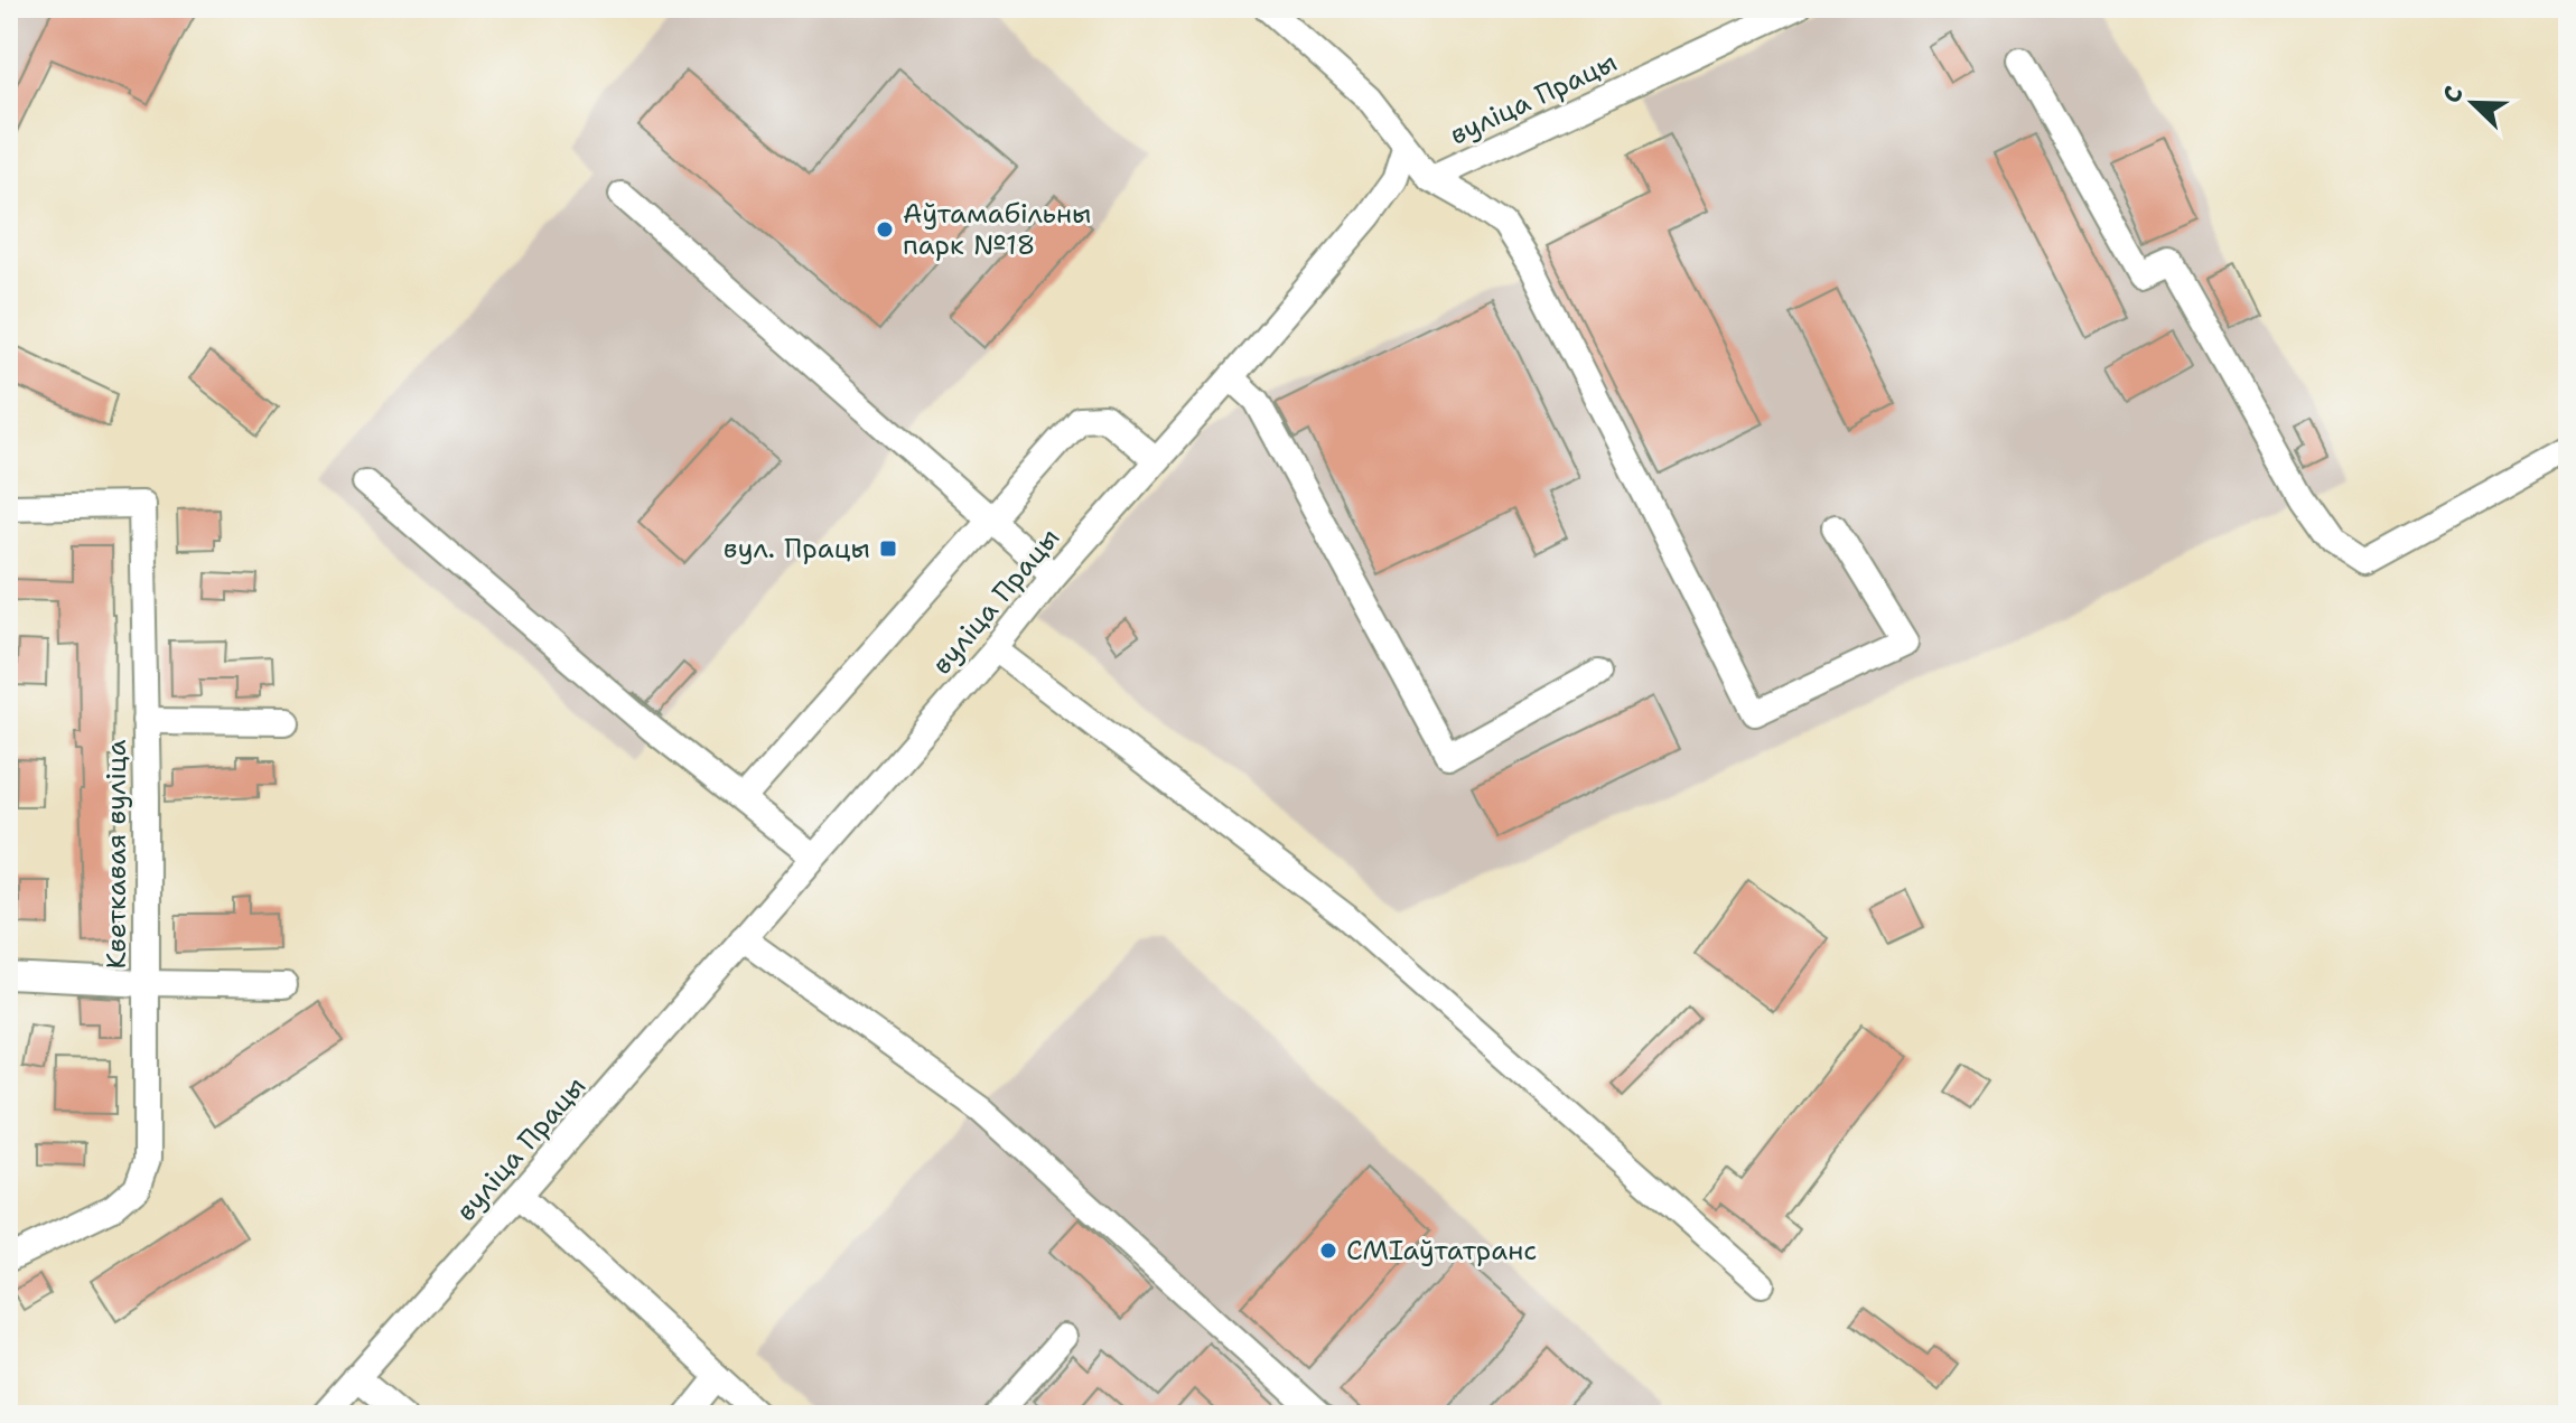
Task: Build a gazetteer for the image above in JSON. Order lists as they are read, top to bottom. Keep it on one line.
{"streets":{"street":["вуліца Працы","Кветкавая вуліца"]},"places":{"other":["Аўтамабільны парк №18","СМІаўтатранс"],"transit":["вул. Працы"]},"north":"top left"}
